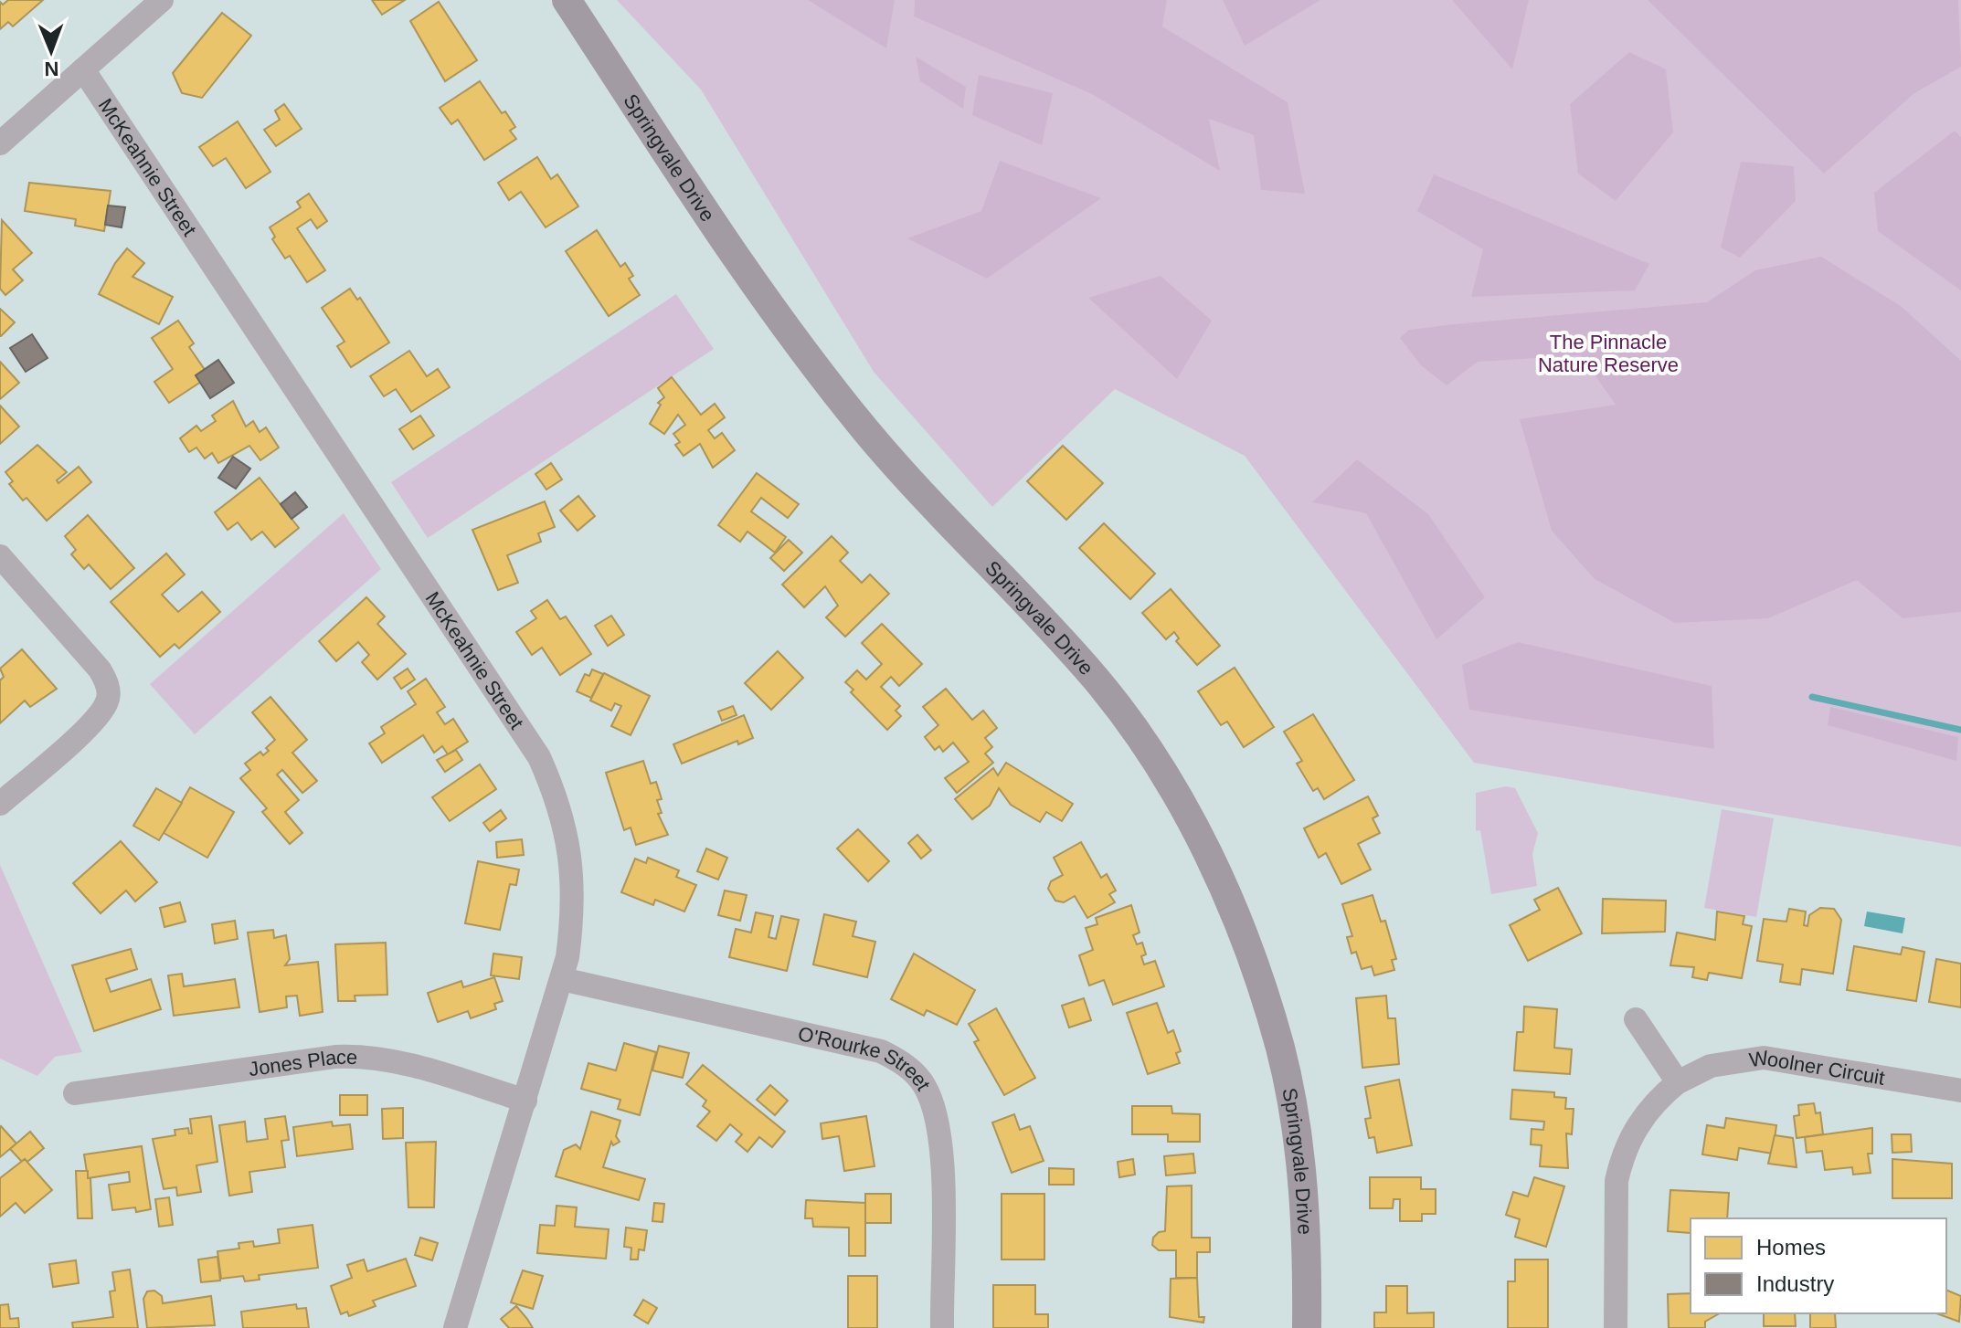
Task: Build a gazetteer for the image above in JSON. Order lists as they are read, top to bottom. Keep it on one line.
{"streets":{"main road":["Springvale Drive"],"street":["McKeahnie Street","Jones Place","O'Rourke Street","Woolner Circuit"]},"crossings":[["McKeahnie Street","Jones Place"],["McKeahnie Street","O'Rourke Street"]],"parks":["The Pinnacle Nature Reserve"],"legend":["Homes","Industry"],"north":"bottom"}
